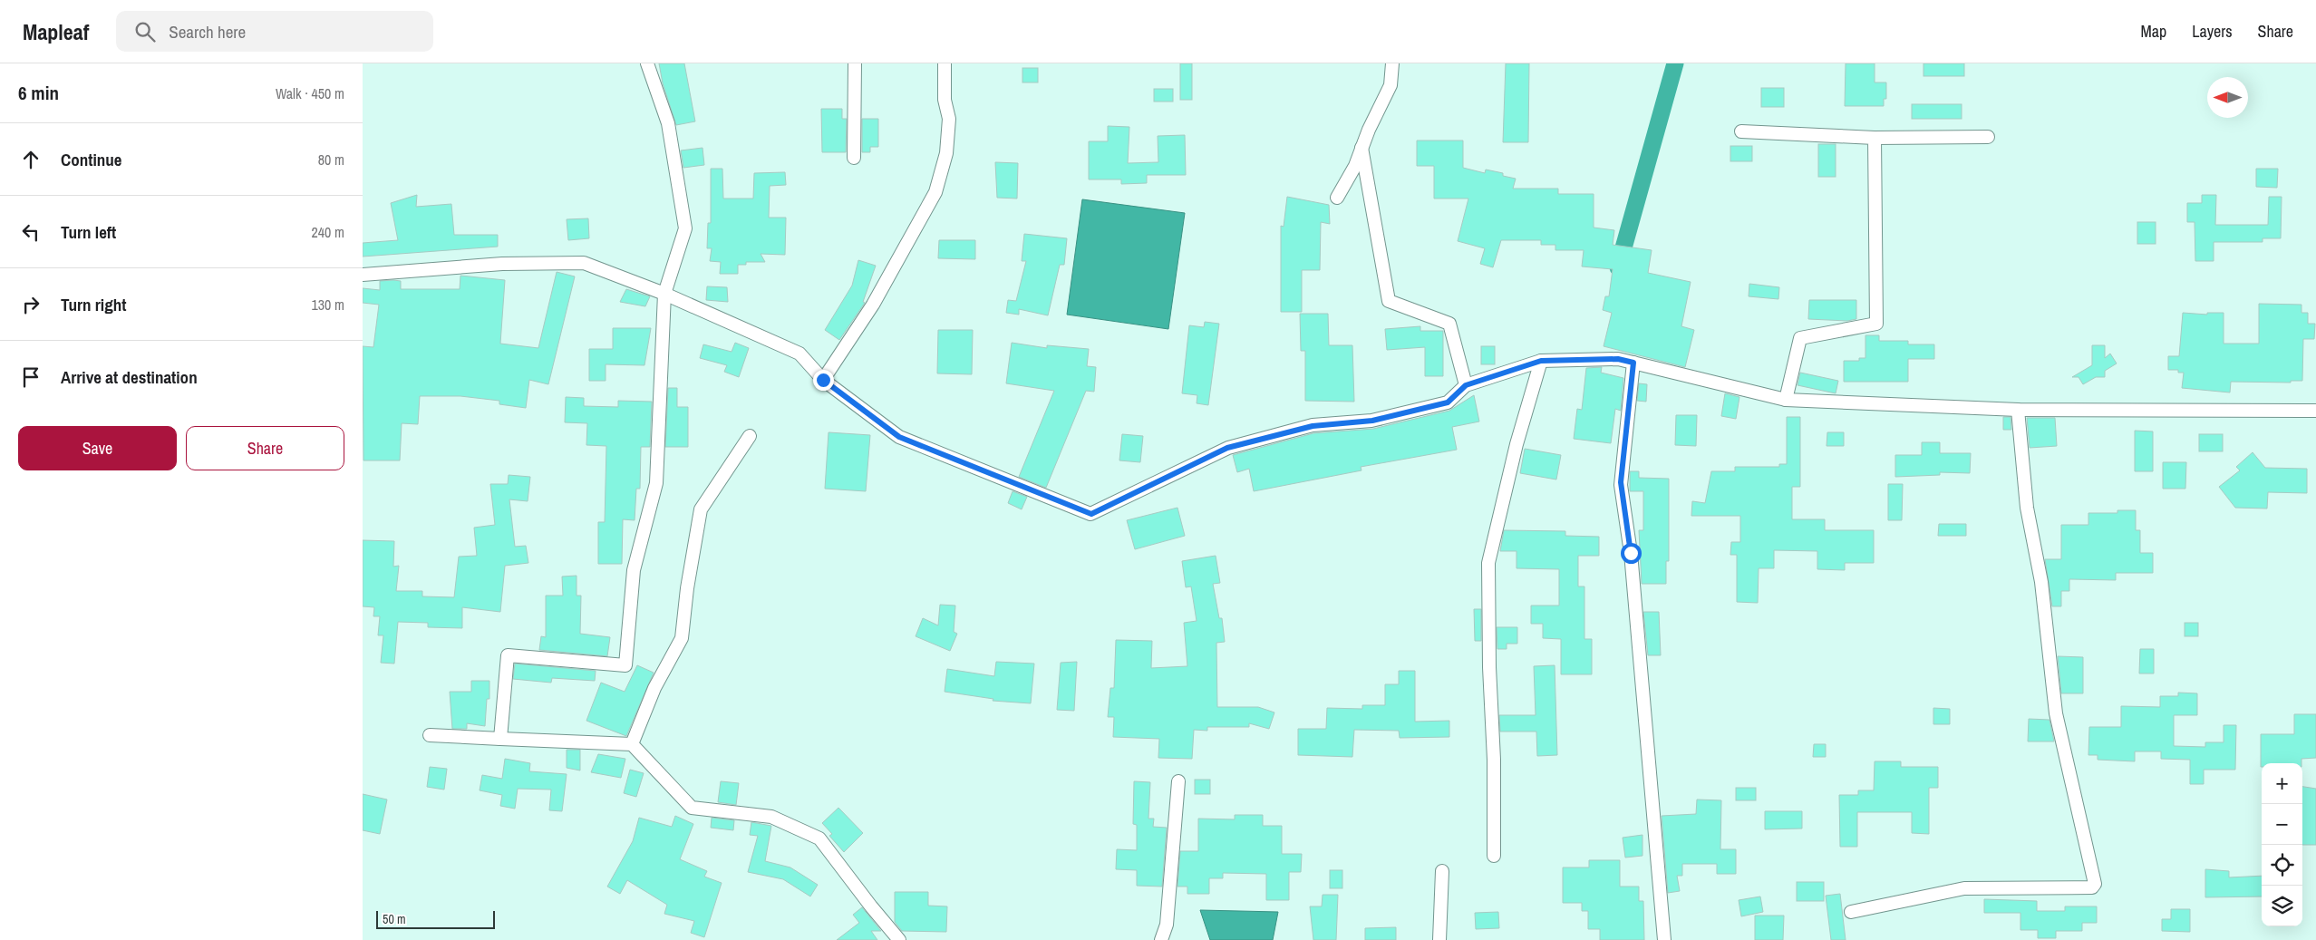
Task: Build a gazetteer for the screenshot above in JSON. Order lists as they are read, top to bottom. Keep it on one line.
{"scale_bar":"50 m","north":"left","page":{"header":"Mapleaf","search":"Search here","nav":["Map","Layers","Share"],"heading":["6 min","Walk · 450 m"],"list":[["Continue","80 m"],["Turn left","240 m"],["Turn right","130 m"],"Arrive at destination"],"buttons":["Save","Share"],"map_buttons":["+","−"],"scale":"50 m"}}
